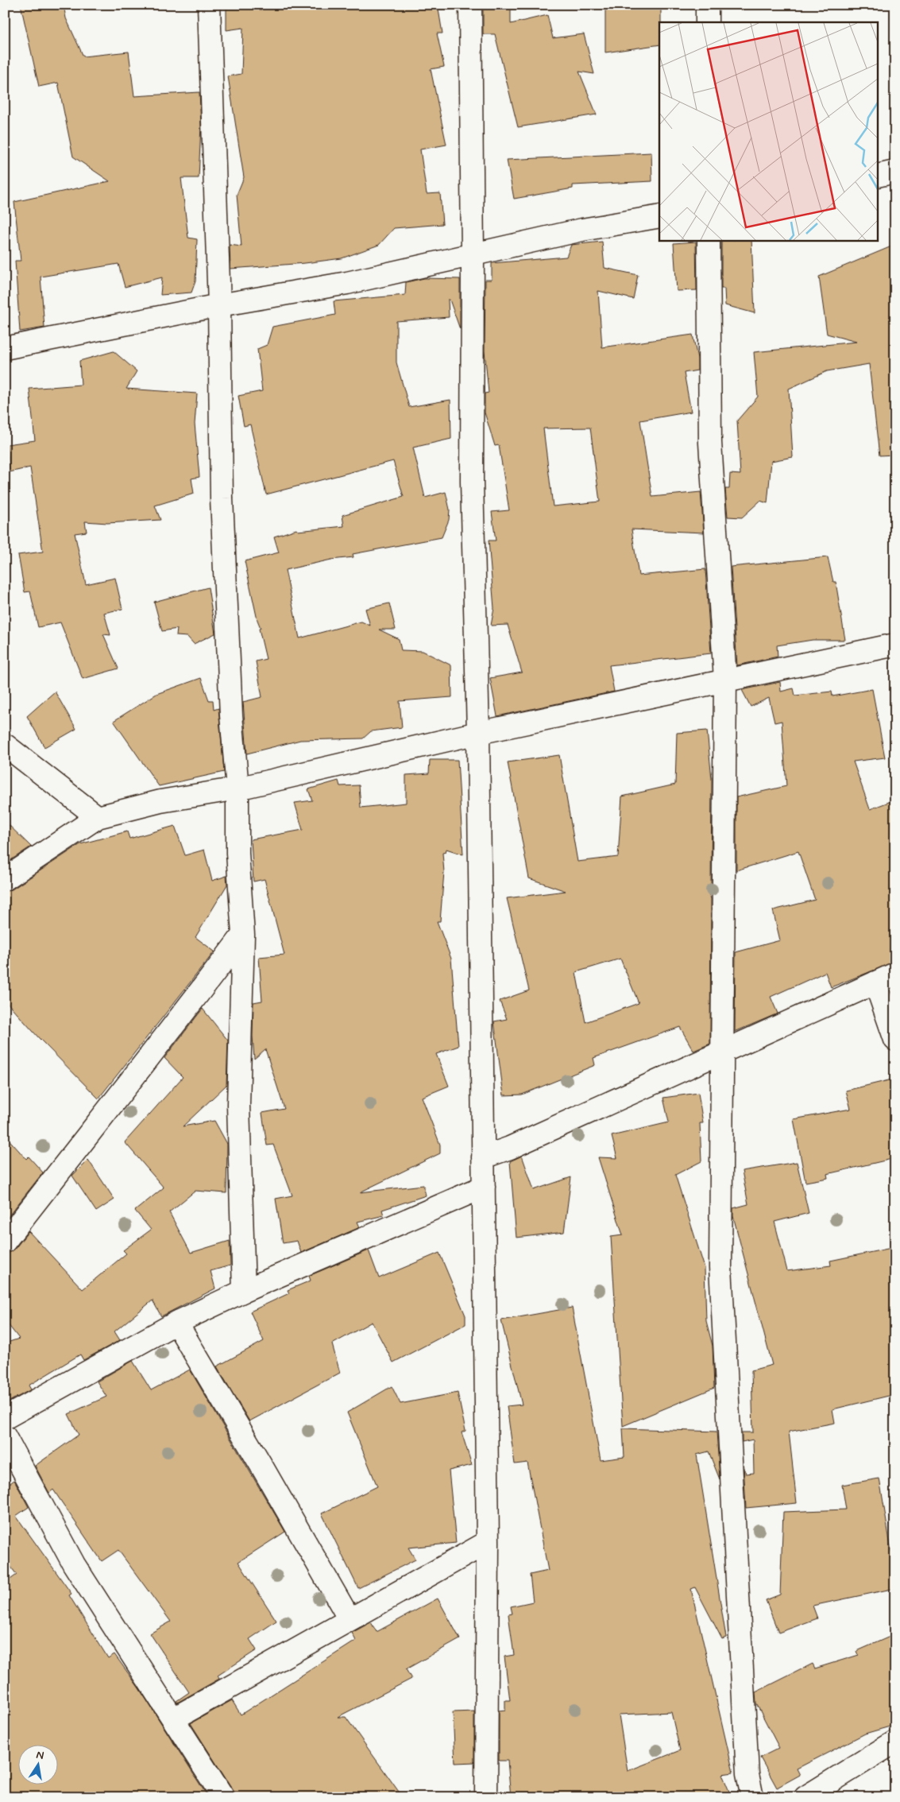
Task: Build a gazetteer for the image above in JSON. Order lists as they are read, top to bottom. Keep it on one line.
{"north":"top"}
